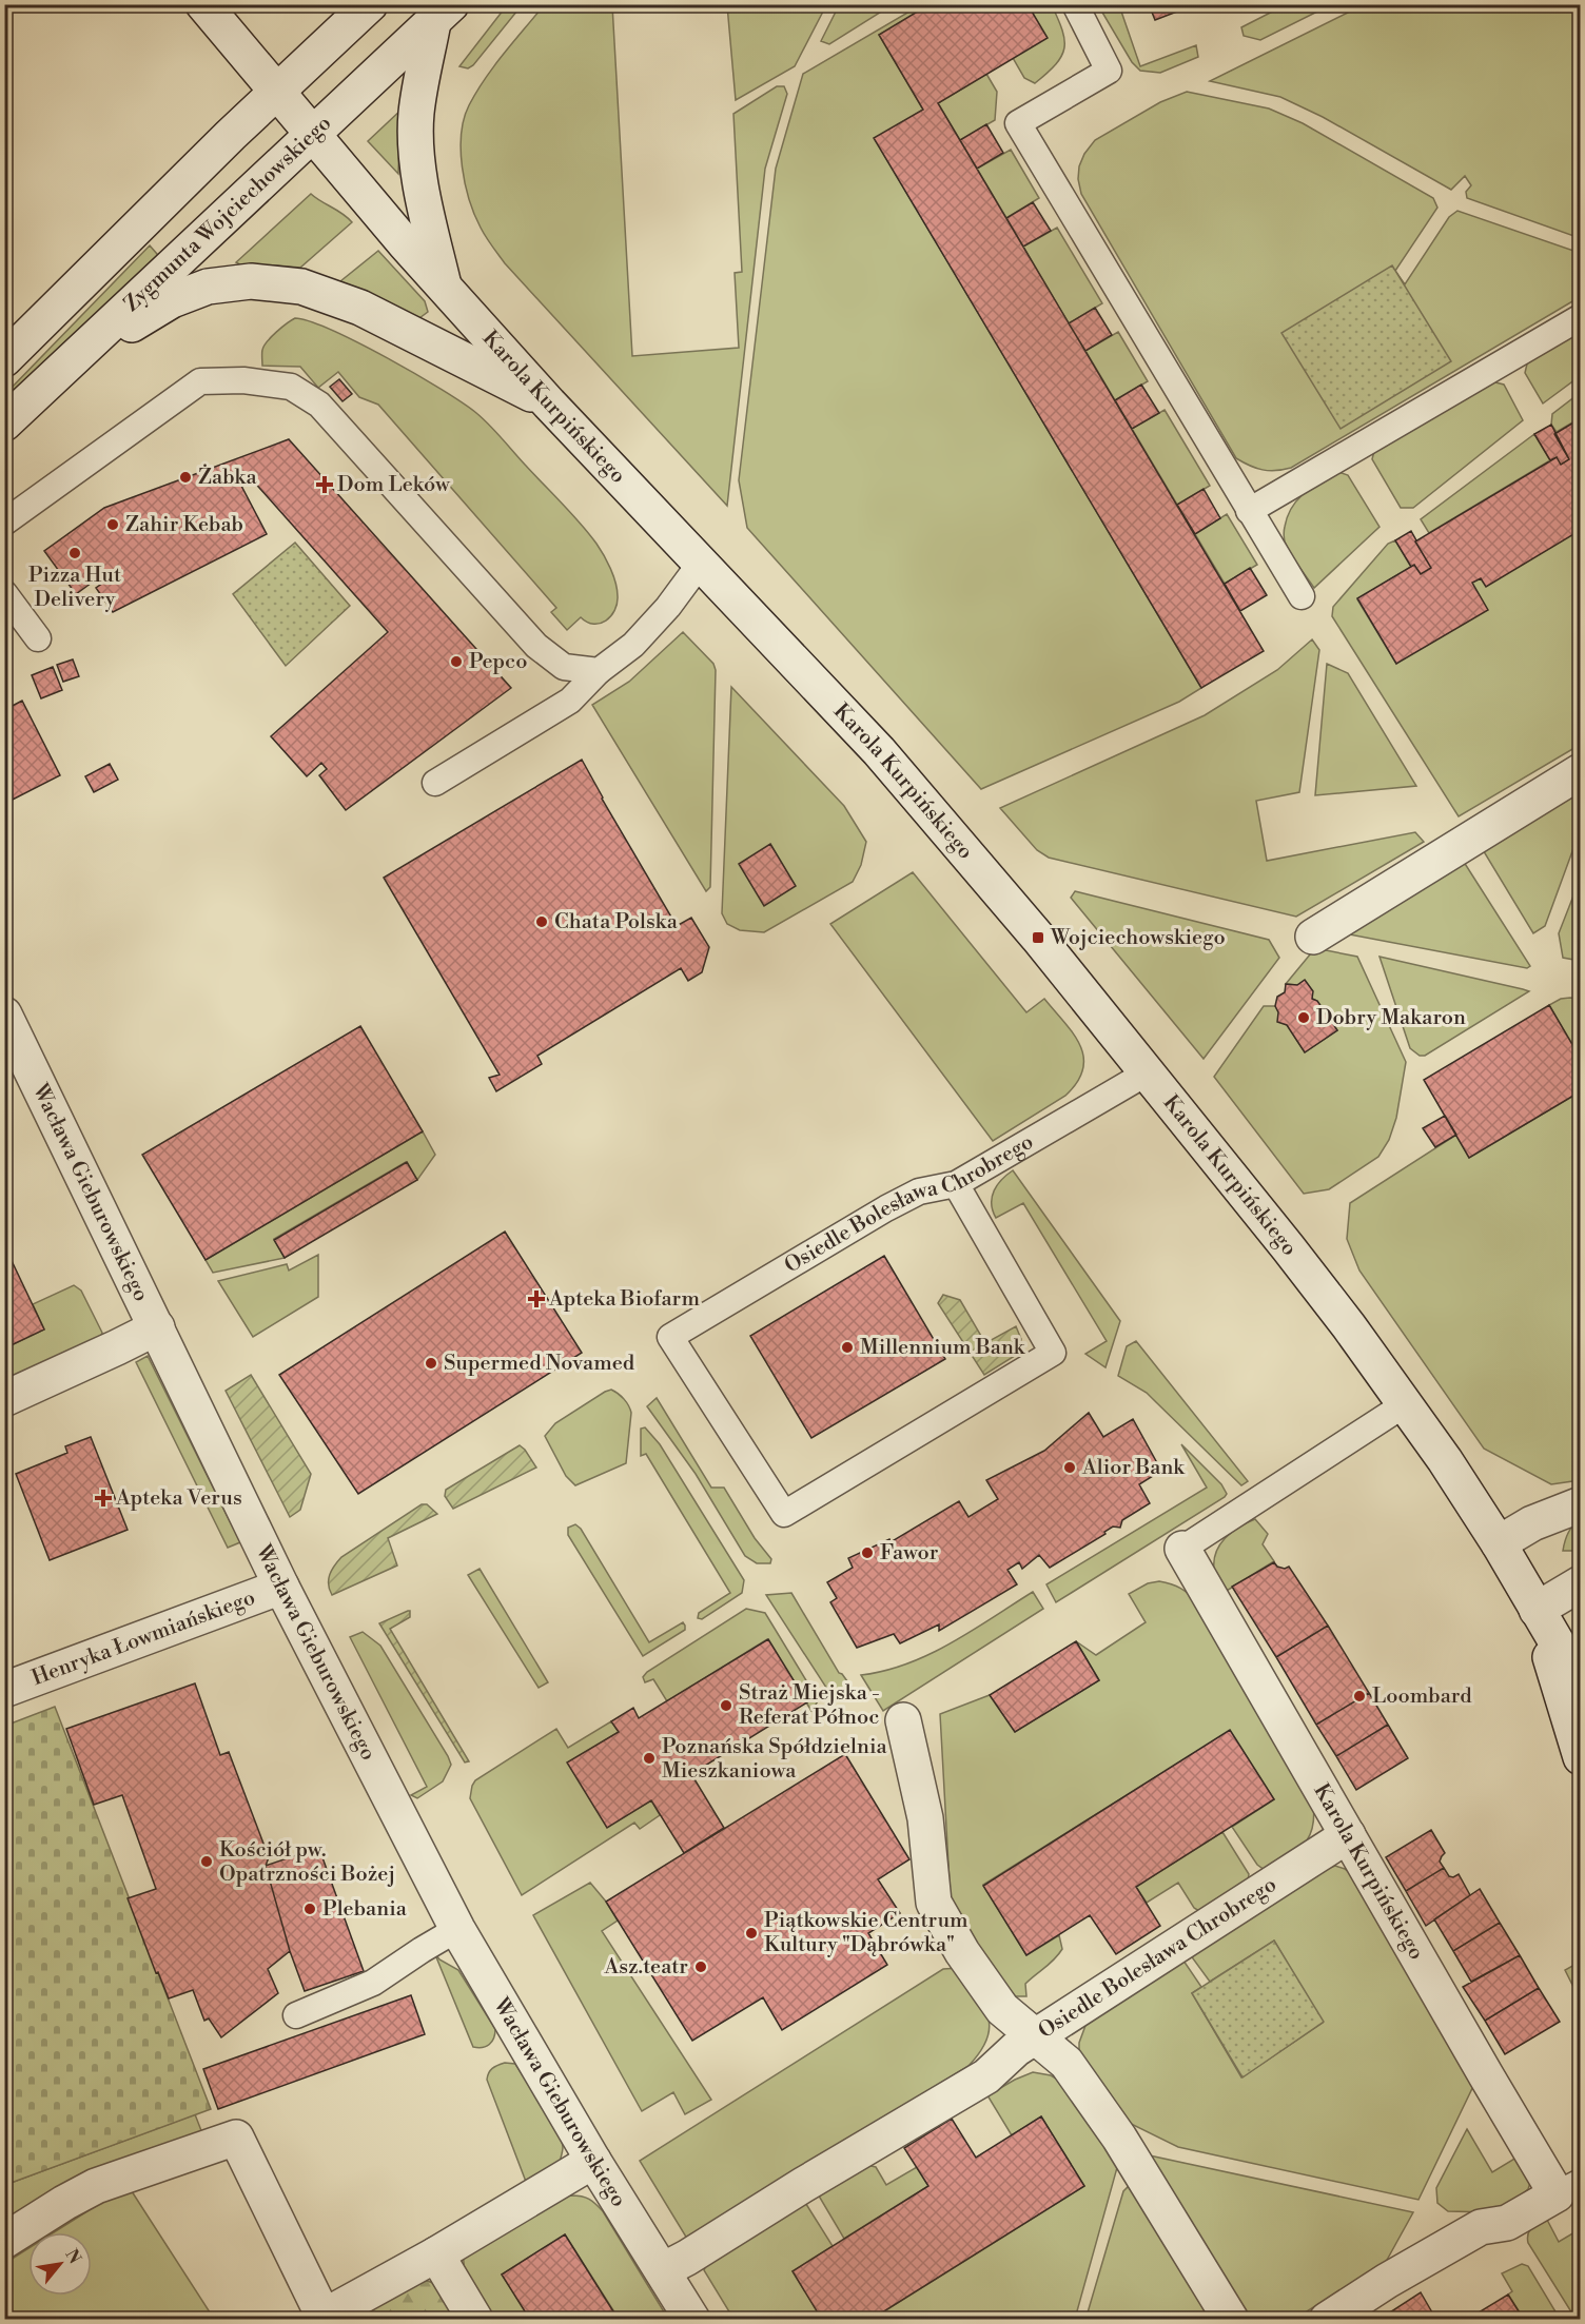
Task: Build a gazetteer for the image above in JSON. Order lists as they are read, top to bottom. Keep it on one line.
{"streets":{"street":["Zygmunta Wojciechowskiego","Karola Kurpińskiego","Wacława Gieburowskiego","Osiedle Bolesława Chrobrego","Henryka Łowmiańskiego"]},"crossings":[["Zygmunta Wojciechowskiego","Karola Kurpińskiego"],["Karola Kurpińskiego","Osiedle Bolesława Chrobrego"],["Wacława Gieburowskiego","Henryka Łowmiańskiego"]],"places":{"other":["Żabka","Zahir Kebab","Pizza Hut Delivery","Pepco","Chata Polska","Dobry Makaron","Millennium Bank","Supermed Novamed","Alior Bank","Fawor","Loombard","Straż Miejska - Referat Północ","Poznańska Spółdzielnia Mieszkaniowa","Kościół pw. Opatrzności Bożej","Plebania","Piątkowskie Centrum Kultury \"Dąbrówka\"","Asz.teatr"],"health":["Dom Leków","Apteka Biofarm","Apteka Verus"],"transit":["Wojciechowskiego"]},"north":"top right"}
